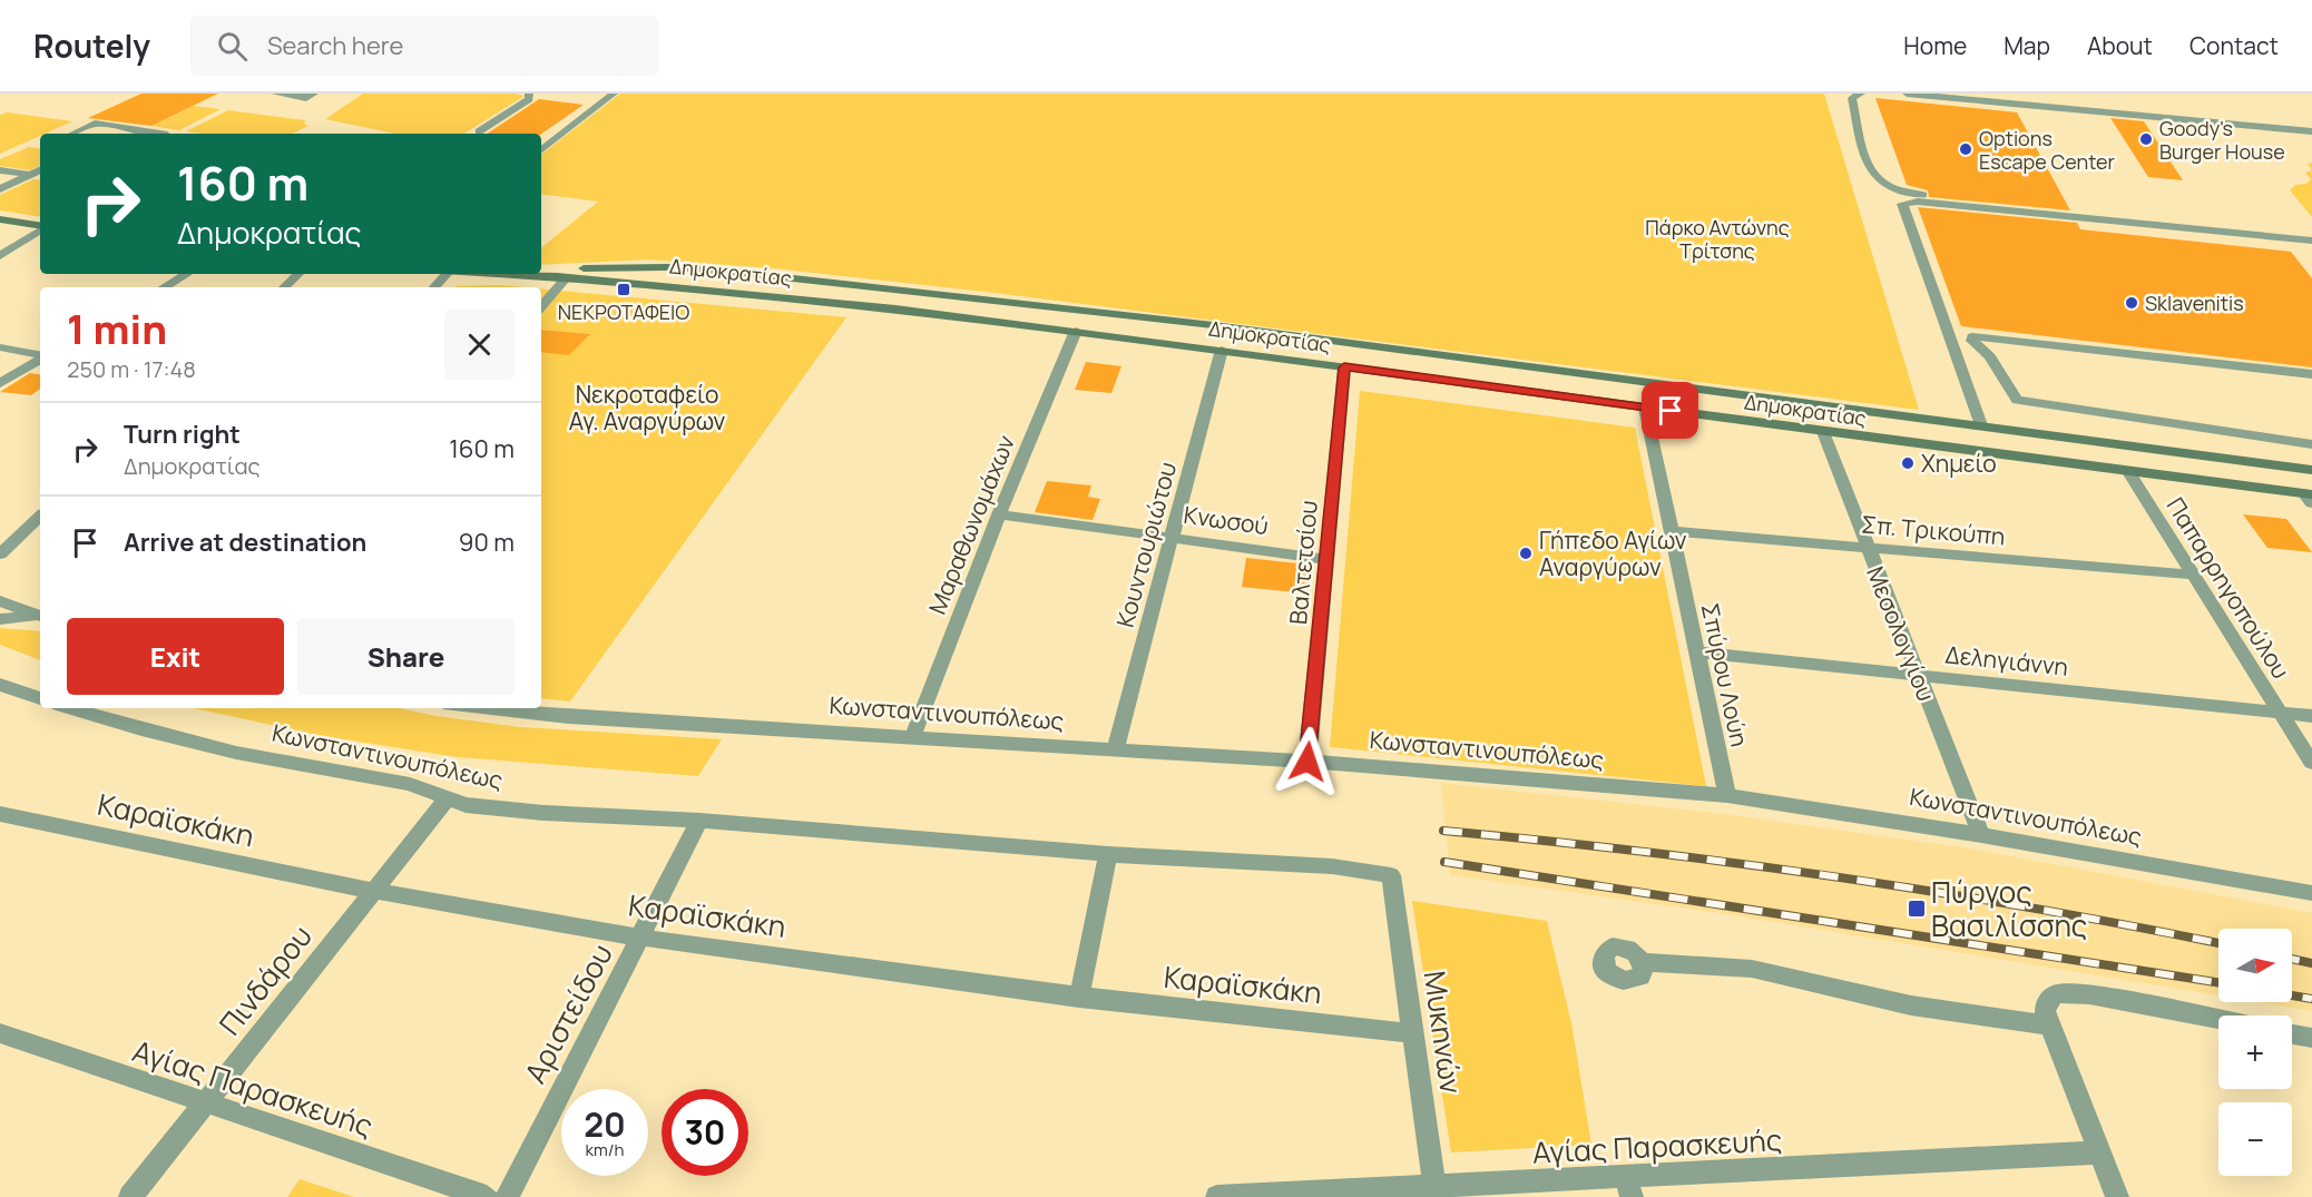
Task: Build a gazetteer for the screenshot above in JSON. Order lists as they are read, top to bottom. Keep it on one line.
{"streets":{"main road":["Δημοκρατίας"],"street":["Κνωσού","Μαραθωνομάχων","Σπ. Τρικούπη","Κουντουριώτου","Βαλτετσίου","Παπαρρηγοπούλου","Μεσολογγίου","Δεληγιάννη","Σπύρου Λούη","Κωνσταντινουπόλεως","Καραϊσκάκη","Πινδάρου","Αριστείδου","Μυκηνών","Αγίας Παρασκευής"]},"crossings":[["Δημοκρατίας","Μαραθωνομάχων"],["Δημοκρατίας","Κουντουριώτου"],["Δημοκρατίας","Βαλτετσίου"],["Δημοκρατίας","Παπαρρηγοπούλου"],["Δημοκρατίας","Μεσολογγίου"],["Δημοκρατίας","Σπύρου Λούη"],["Κνωσού","Μαραθωνομάχων"],["Κνωσού","Κουντουριώτου"],["Κνωσού","Βαλτετσίου"],["Μαραθωνομάχων","Κωνσταντινουπόλεως"],["Σπ. Τρικούπη","Παπαρρηγοπούλου"],["Σπ. Τρικούπη","Μεσολογγίου"],["Σπ. Τρικούπη","Σπύρου Λούη"],["Κουντουριώτου","Κωνσταντινουπόλεως"],["Βαλτετσίου","Κωνσταντινουπόλεως"],["Παπαρρηγοπούλου","Δεληγιάννη"],["Μεσολογγίου","Δεληγιάννη"],["Μεσολογγίου","Κωνσταντινουπόλεως"],["Δεληγιάννη","Σπύρου Λούη"],["Σπύρου Λούη","Κωνσταντινουπόλεως"],["Κωνσταντινουπόλεως","Πινδάρου"],["Κωνσταντινουπόλεως","Αριστείδου"],["Κωνσταντινουπόλεως","Μυκηνών"],["Καραϊσκάκη","Πινδάρου"],["Καραϊσκάκη","Αριστείδου"],["Καραϊσκάκη","Μυκηνών"],["Πινδάρου","Αγίας Παρασκευής"],["Μυκηνών","Αγίας Παρασκευής"]],"parks":["Πάρκο Αντώνης Τρίτσης","Νεκροταφείο Αγ. Αναργύρων"],"places":{"other":["Goody's Burger House","Options Escape Center","Sklavenitis","Χημείο","Γήπεδο Αγίων Αναργύρων"],"transit":["ΝΕΚΡΟΤΑΦΕΙΟ","Πύργος Βασιλίσσης"]},"north":"right","page":{"header":"Routely","search":"Search here","nav":["Home","Map","About","Contact"],"turn":["160 m","Δημοκρατίας"],"heading":["1 min","250 m · 17:48"],"list":[{"name":"Turn right","note":"Δημοκρατίας","value":"160 m"},{"name":"Arrive at destination","value":"90 m"}],"buttons":["Exit","Share"],"map_buttons":["+","−"],"speed":"20 km/h","limit":"30"}}
